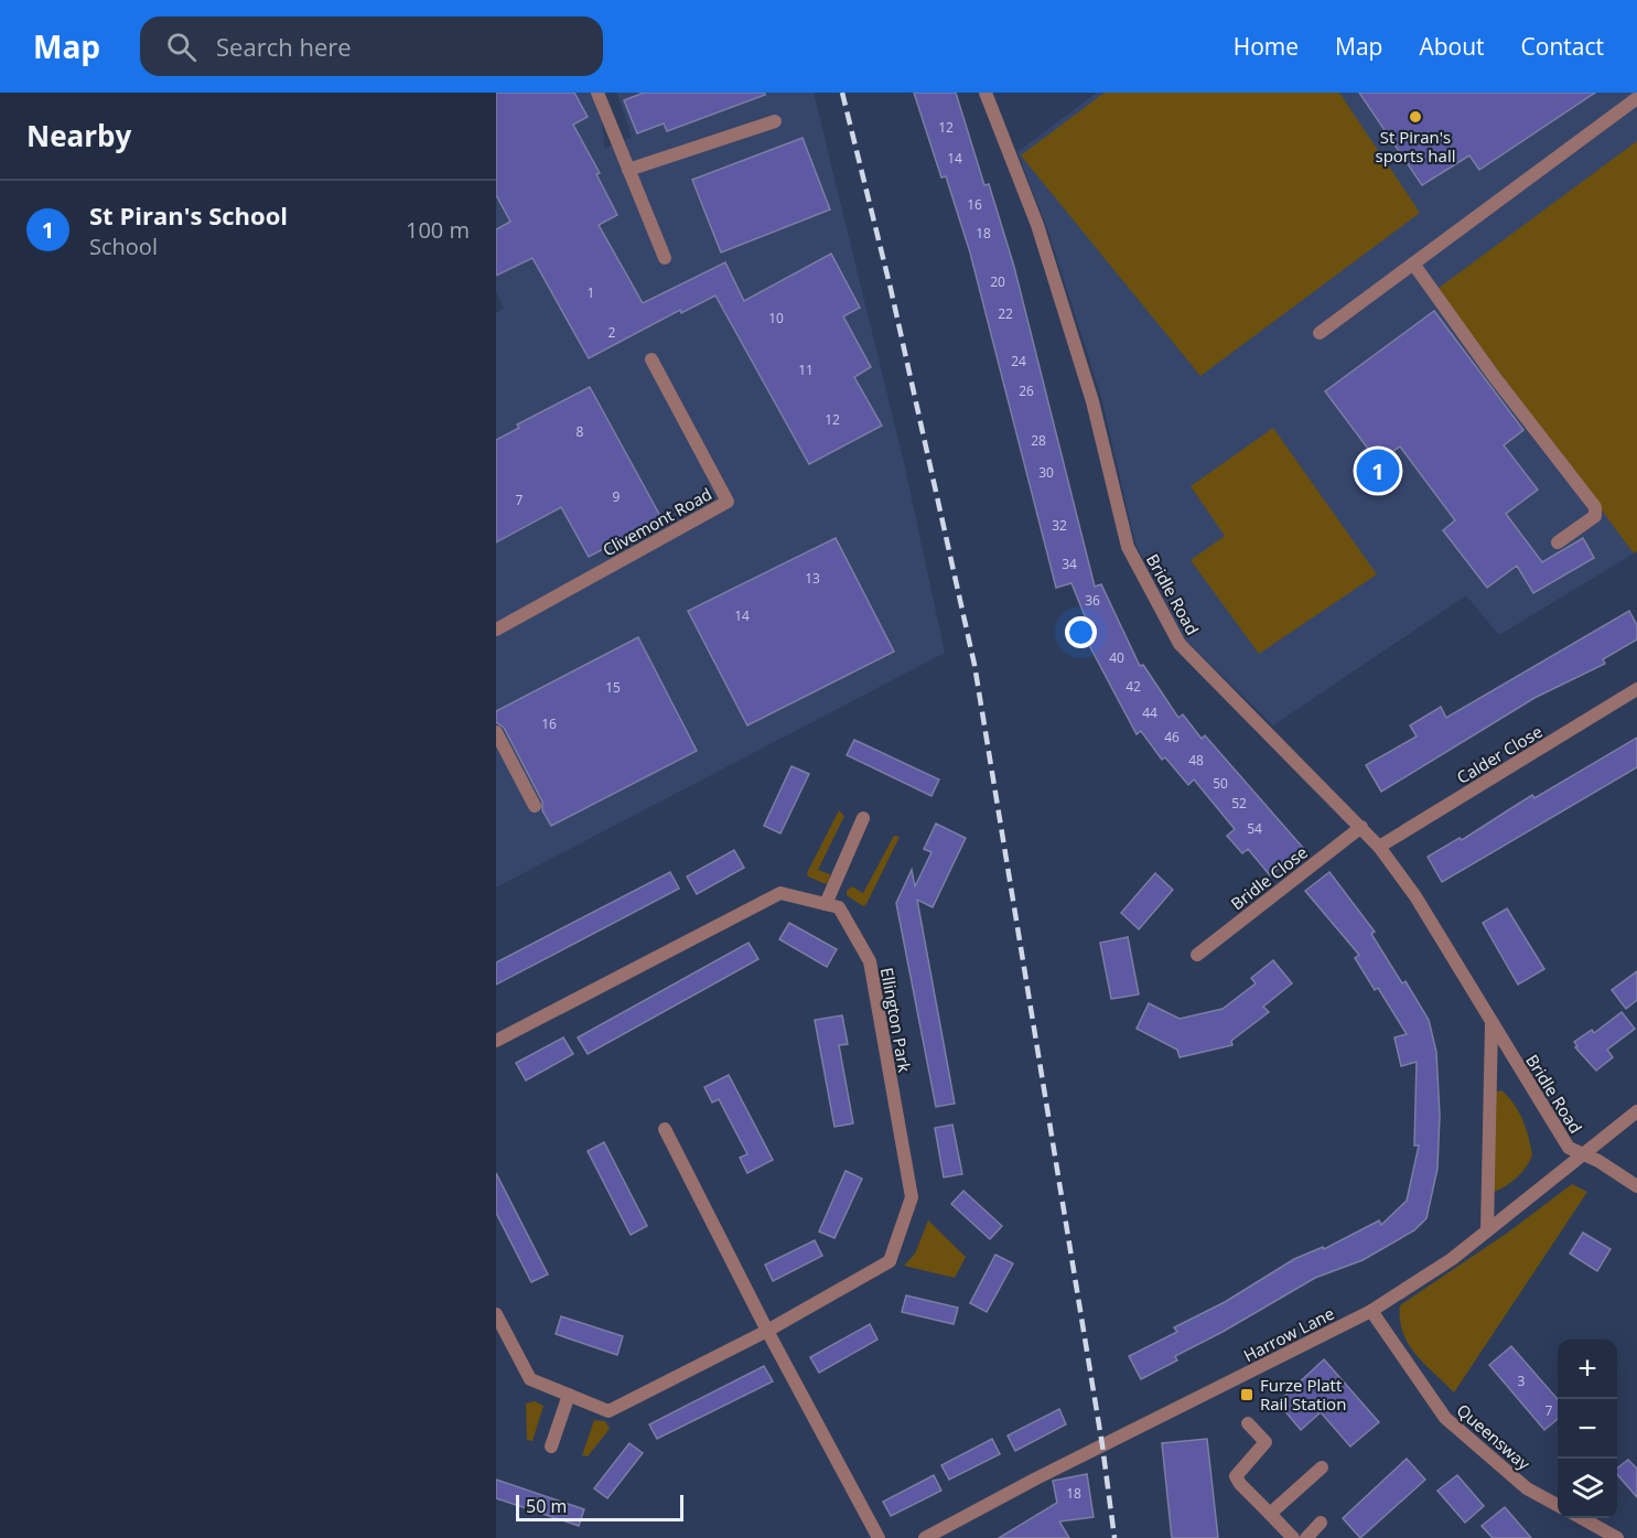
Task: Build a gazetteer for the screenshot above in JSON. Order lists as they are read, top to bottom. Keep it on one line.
{"streets":{"street":["Clivemont Road","Bridle Road","Calder Close","Bridle Close","Ellington Park","Harrow Lane","Queensway"]},"crossings":[["Bridle Road","Calder Close"],["Bridle Road","Bridle Close"],["Bridle Road","Harrow Lane"],["Harrow Lane","Queensway"]],"places":{"other":["St Piran's sports hall"],"transit":["Furze Platt Rail Station"]},"house_numbers":["12","14","16","18","20","1","22","10","2","24","11","26","12","8","28","30","9","7","32","34","13","36","14","40","42","15","44","16","46","48","50","52","54","3","7","18"],"scale_bar":"50 m","page":{"header":"Map","search":"Search here","nav":["Home","Map","About","Contact"],"heading":"Nearby","list":[{"mark":"1","name":"St Piran's School","note":"School","value":"100 m"}],"pins":"1","map_buttons":["+","−"],"scale":"50 m"}}
